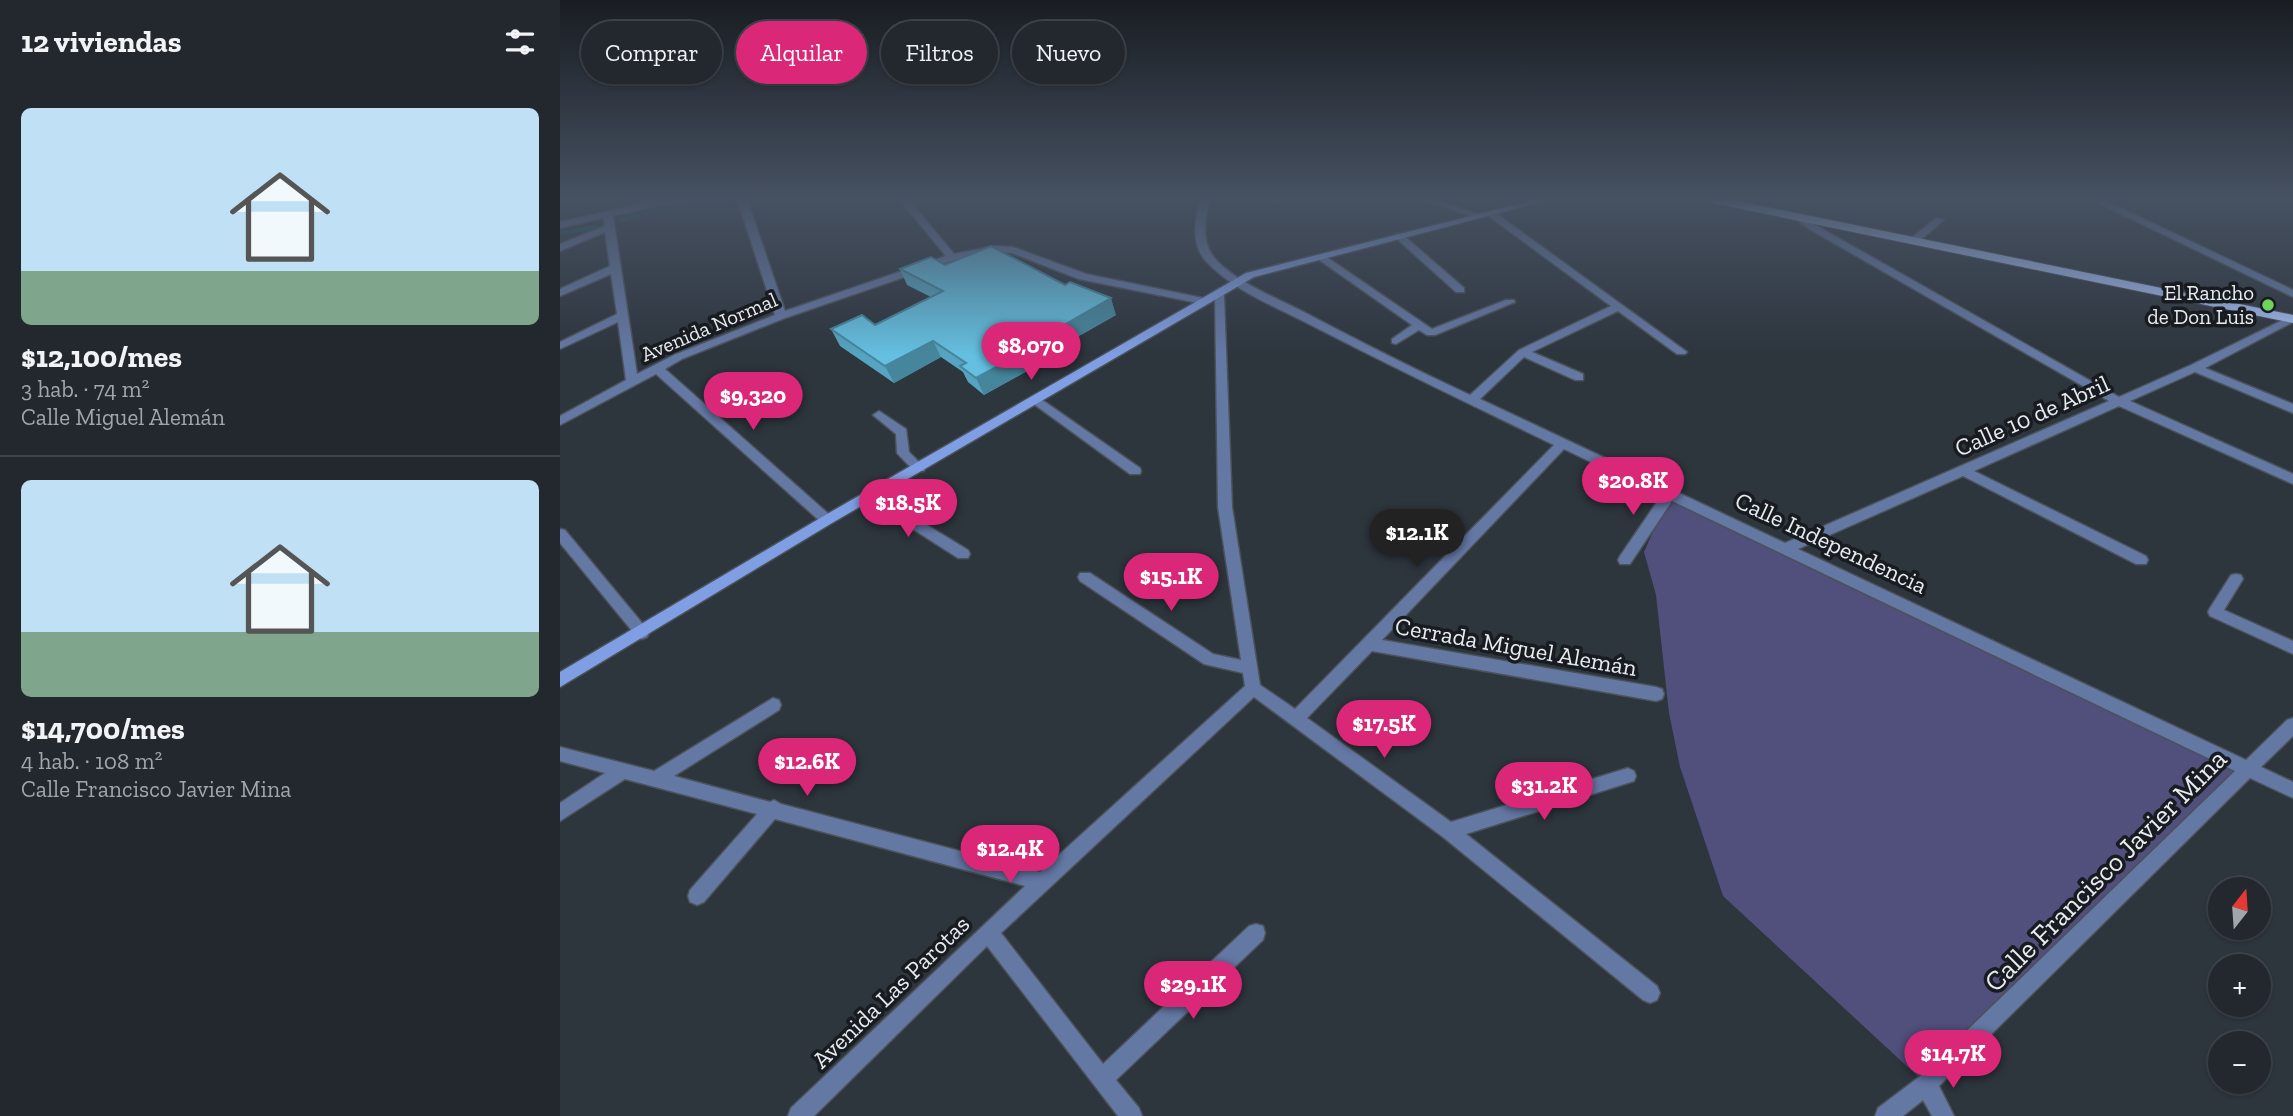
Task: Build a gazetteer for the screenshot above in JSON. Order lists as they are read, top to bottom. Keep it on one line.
{"streets":{"street":["Avenida Normal","Calle 10 de Abril","Calle Independencia","Cerrada Miguel Alemán","Calle Francisco Javier Mina","Avenida Las Parotas"]},"crossings":[["Calle 10 de Abril","Calle Independencia"],["Calle Independencia","Calle Francisco Javier Mina"]],"places":["El Rancho de Don Luis"],"north":"top","page":{"heading":"12 viviendas","chip":["Comprar","Alquilar","Filtros","Nuevo"],"list":[{"name":"$12,100/mes","note":"3 hab. · 74 m² · Calle Miguel Alemán"},{"name":"$14,700/mes","note":"4 hab. · 108 m² · Calle Francisco Javier Mina"}],"price":["$8,070","$9,320","$20.8K","$18.5K","$12.1K","$15.1K","$17.5K","$12.6K","$31.2K","$12.4K","$29.1K","$14.7K"],"map_buttons":["+","−"]}}
